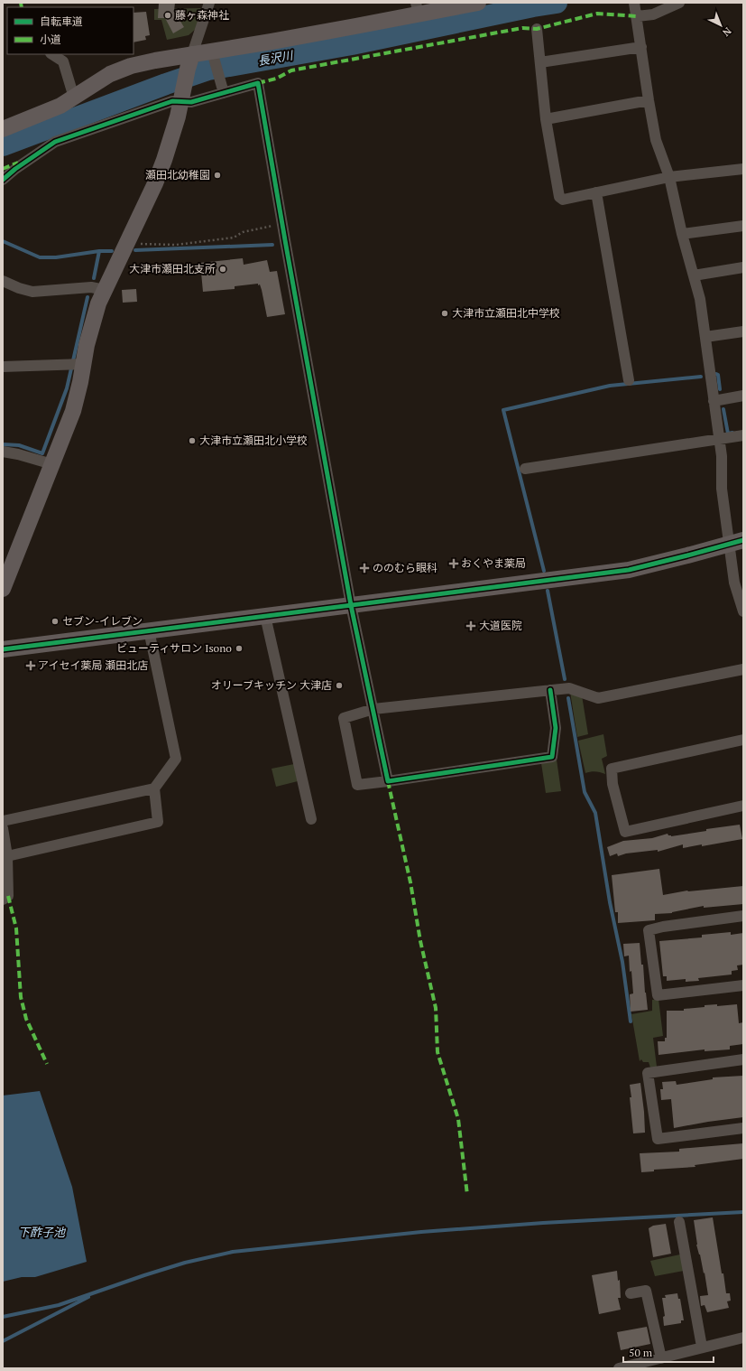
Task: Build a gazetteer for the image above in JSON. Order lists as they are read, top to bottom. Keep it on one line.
{"water":["長沢川","下酢子池"],"places":{"other":["藤ヶ森神社","瀬田北幼稚園","大津市瀬田北支所","大津市立瀬田北中学校","大津市立瀬田北小学校","セブン-イレブン","ビューティサロン Isono","オリーブキッチン 大津店"],"health":["おくやま薬局","ののむら眼科","大道医院","アイセイ薬局 瀬田北店"]},"legend":["自転車道","小道"],"scale_bar":"50 m","north":"bottom right"}
